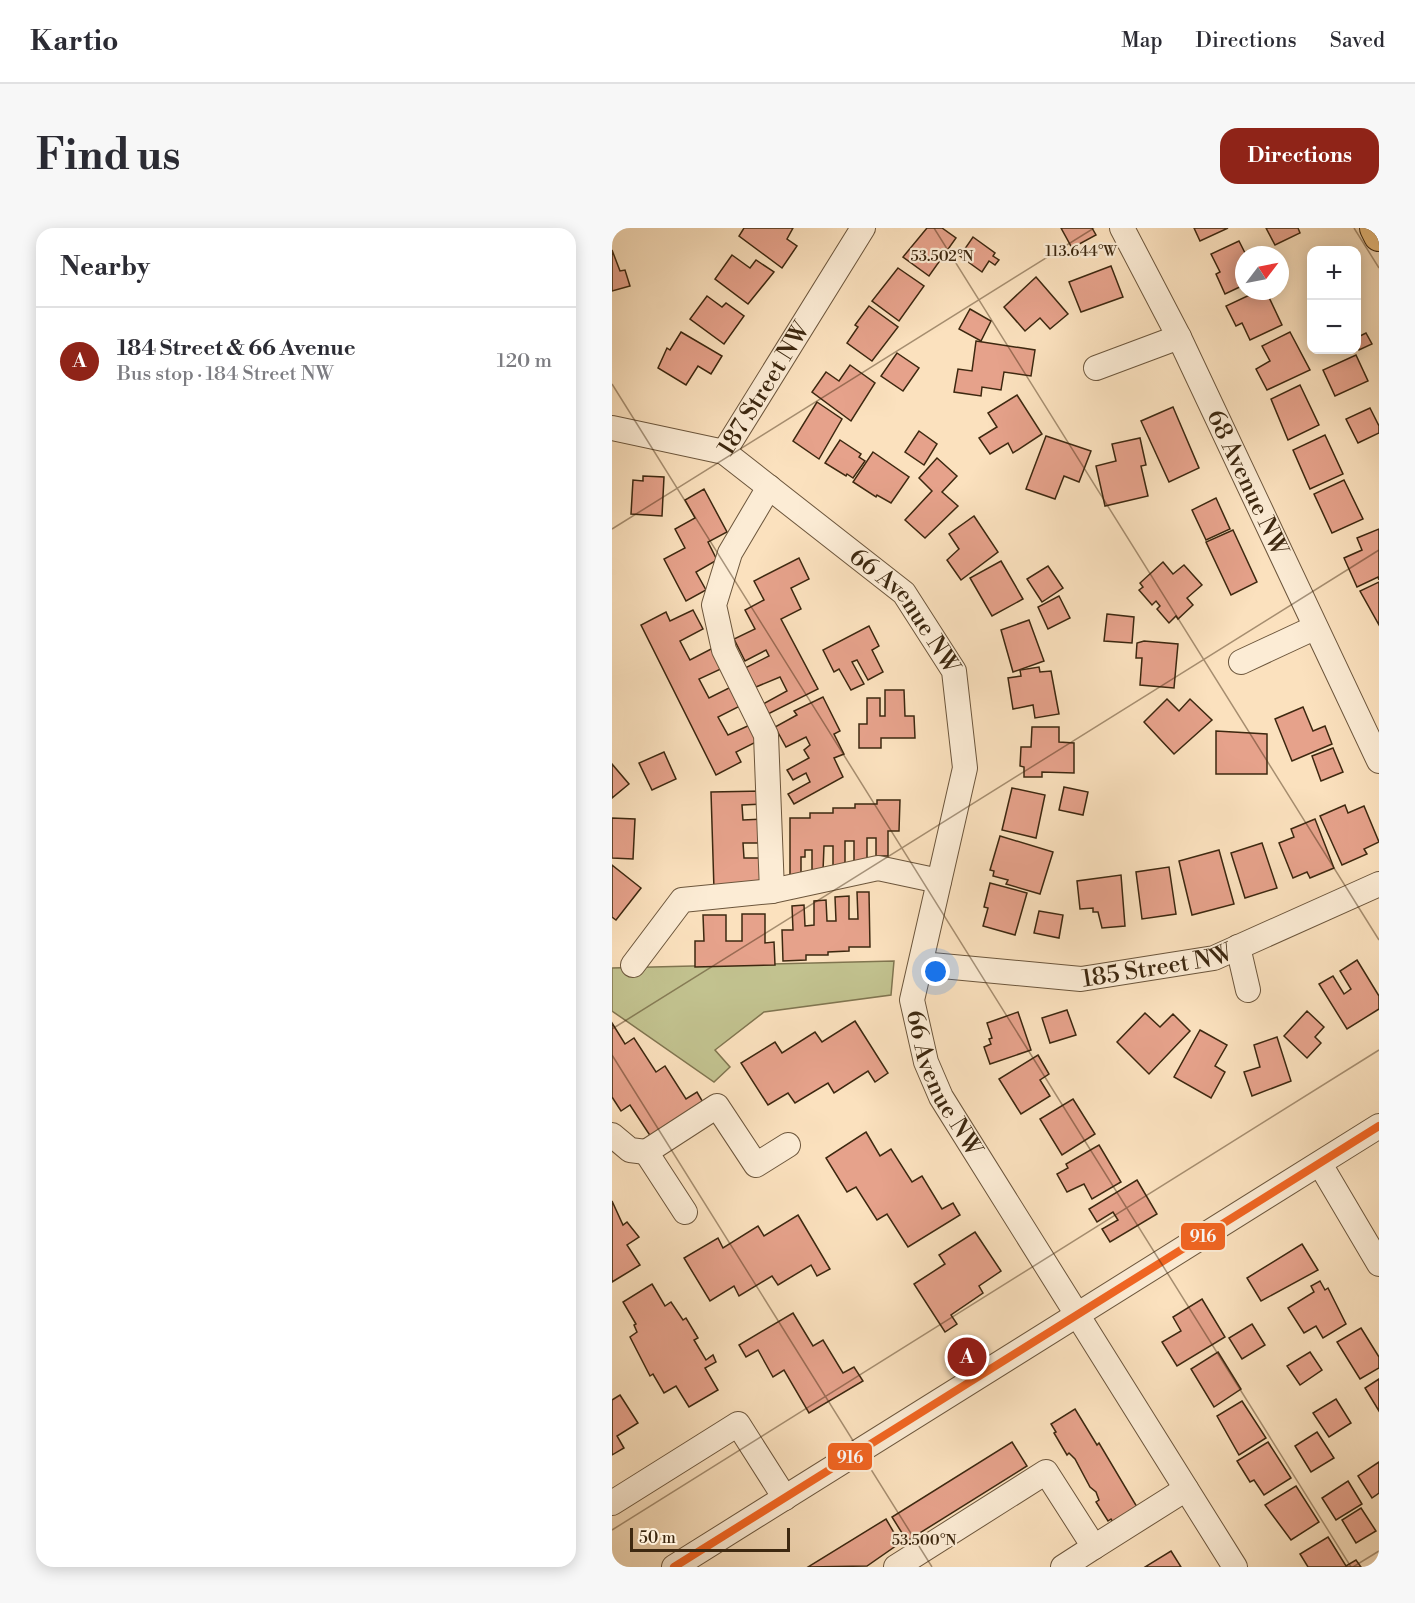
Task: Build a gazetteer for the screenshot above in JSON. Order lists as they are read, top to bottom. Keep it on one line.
{"streets":{"street":["187 Street NW","68 Avenue NW","66 Avenue NW","185 Street NW"]},"crossings":[["187 Street NW","66 Avenue NW"],["66 Avenue NW","185 Street NW"]],"lines":["transit line 916"],"scale_bar":"50 m","north":"top right","page":{"header":"Kartio","nav":["Map","Directions","Saved"],"buttons":"Directions","title":"Find us","heading":"Nearby","map_buttons":["+","−"],"list":[{"mark":"A","name":"184 Street & 66 Avenue","note":"Bus stop · 184 Street NW","value":"120 m"}],"pins":"A","scale":"50 m"},"coordinates":["113.644°W","53.502°N","53.500°N"]}
